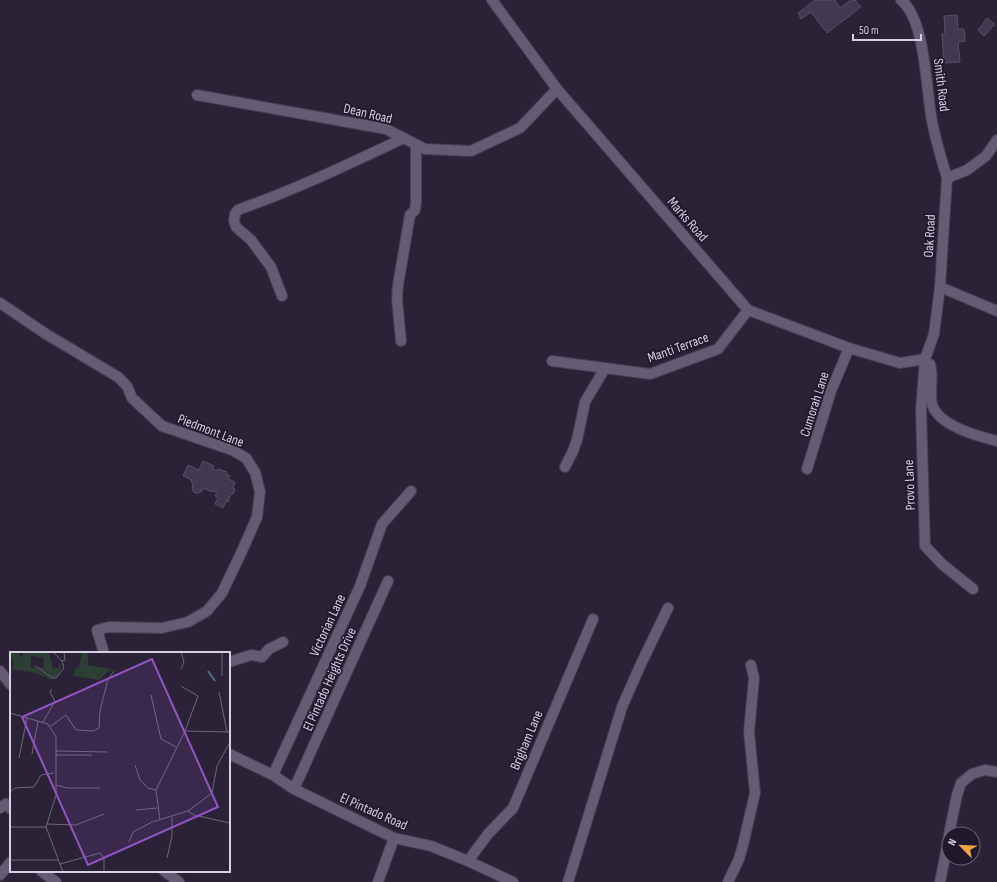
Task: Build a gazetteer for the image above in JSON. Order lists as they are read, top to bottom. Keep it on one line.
{"streets":{"street":["Smith Road","Dean Road","Marks Road","Oak Road","Manti Terrace","Cumorah Lane","Piedmont Lane","Provo Lane","Victorian Lane","El Pintado Heights Drive","Brigham Lane","El Pintado Road"]},"crossings":[["Smith Road","Oak Road"],["Dean Road","Marks Road"],["Marks Road","Oak Road"],["Marks Road","Manti Terrace"],["Marks Road","Cumorah Lane"],["Marks Road","Provo Lane"],["Oak Road","Provo Lane"],["Victorian Lane","El Pintado Road"],["El Pintado Heights Drive","El Pintado Road"],["Brigham Lane","El Pintado Road"]],"scale_bar":"50 m","north":"top left"}
